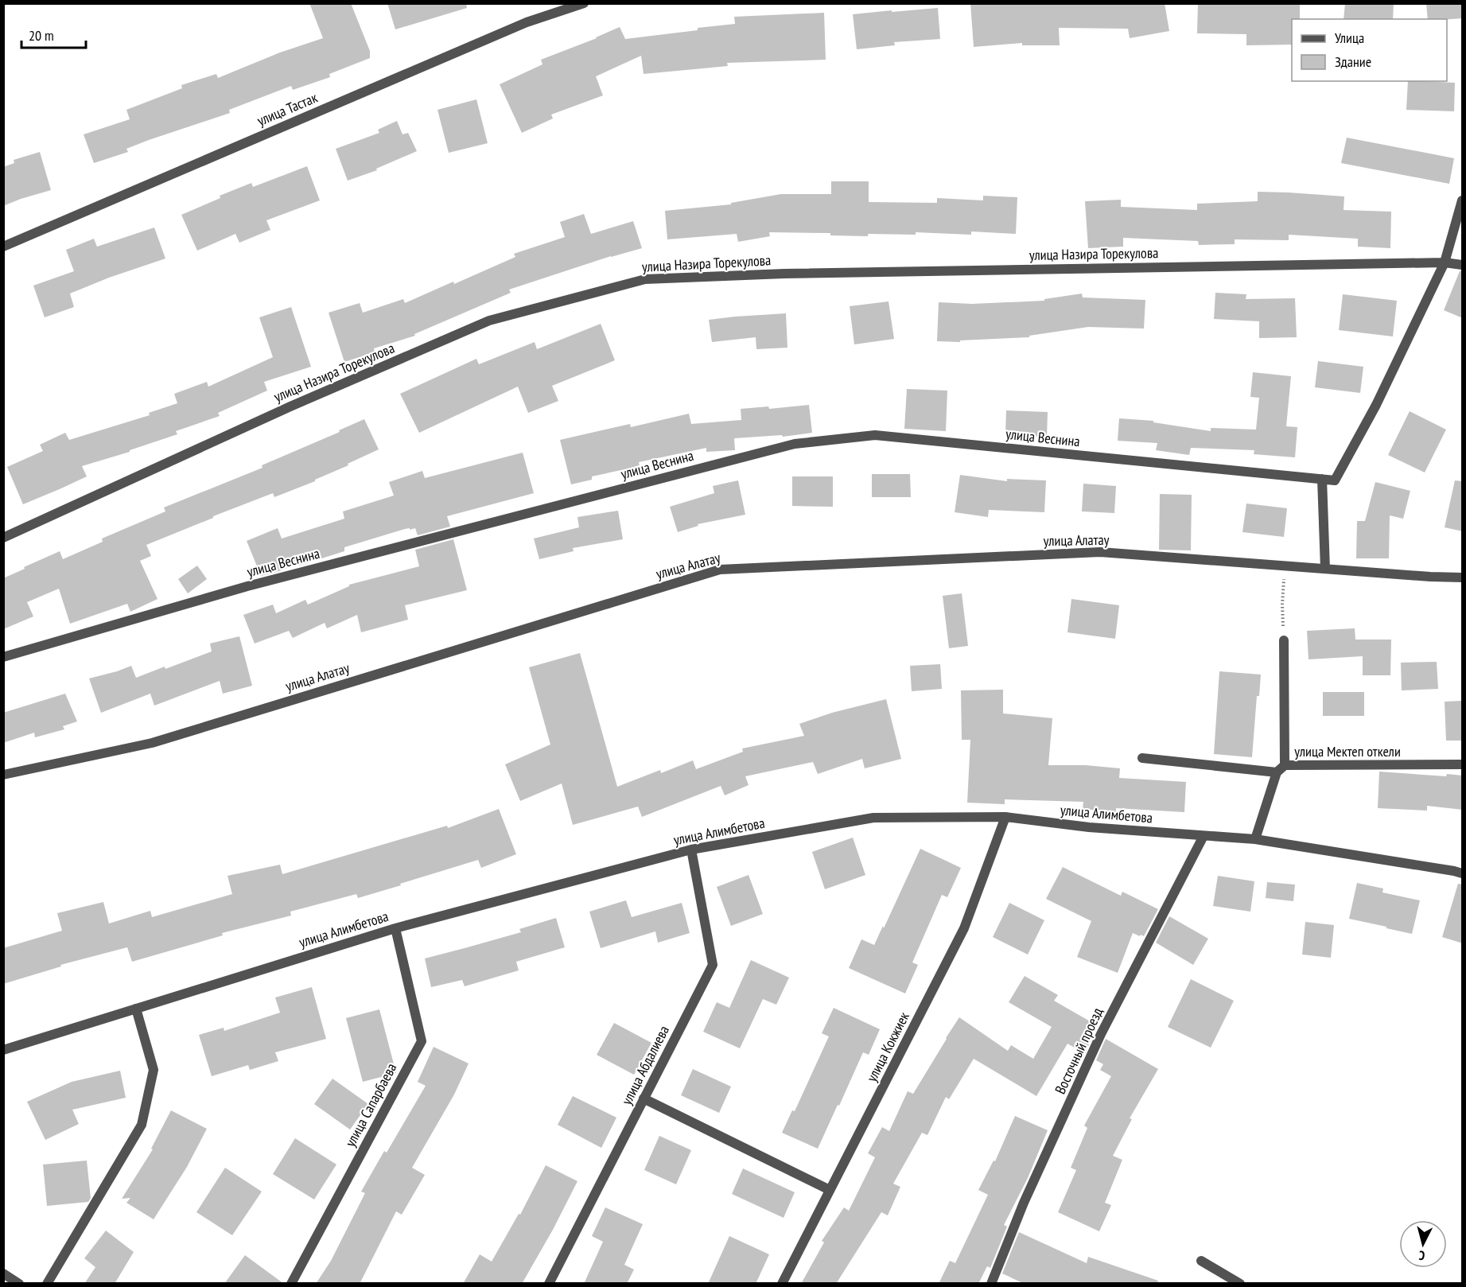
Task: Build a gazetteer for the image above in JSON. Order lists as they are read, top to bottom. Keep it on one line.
{"streets":{"street":["улица Тастак","улица Назира Торекулова","улица Веснина","улица Алатау","улица Мектеп откели","улица Алимбетова","улица Кокжиек","Восточный проезд","улица Абдалиева","улица Сапарбаева"]},"crossings":[["улица Назира Торекулова","улица Веснина"],["улица Алимбетова","улица Кокжиек"],["улица Алимбетова","Восточный проезд"],["улица Алимбетова","улица Абдалиева"],["улица Алимбетова","улица Сапарбаева"]],"legend":["Улица","Здание"],"scale_bar":"20 m","north":"bottom"}
